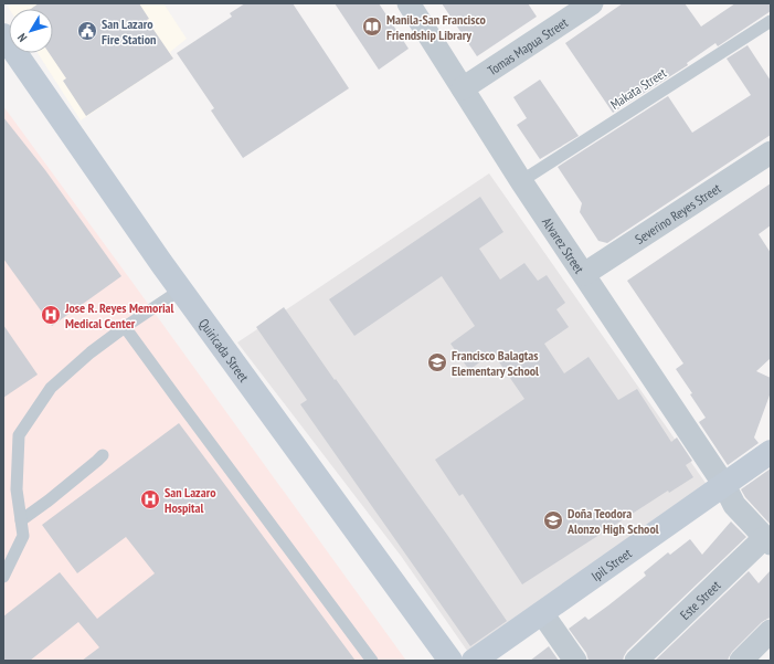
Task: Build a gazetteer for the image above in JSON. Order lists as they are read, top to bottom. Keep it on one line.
{"streets":{"street":["Tomas Mapua Street","Severino Reyes Street","Alvarez Street","Quiricada Street","Ipil Street","Este Street"],"lane":["Makata Street"]},"crossings":[["Tomas Mapua Street","Alvarez Street"],["Makata Street","Alvarez Street"],["Severino Reyes Street","Alvarez Street"],["Alvarez Street","Ipil Street"],["Alvarez Street","Este Street"]],"places":{"library":["Manila-San Francisco Friendship Library"],"public building":["San Lazaro Fire Station"],"hospital":["Jose R. Reyes Memorial Medical Center","San Lazaro Hospital"],"school or university":["Francisco Balagtas Elementary School","Doña Teodora Alonzo High School"]},"north":"bottom left"}
